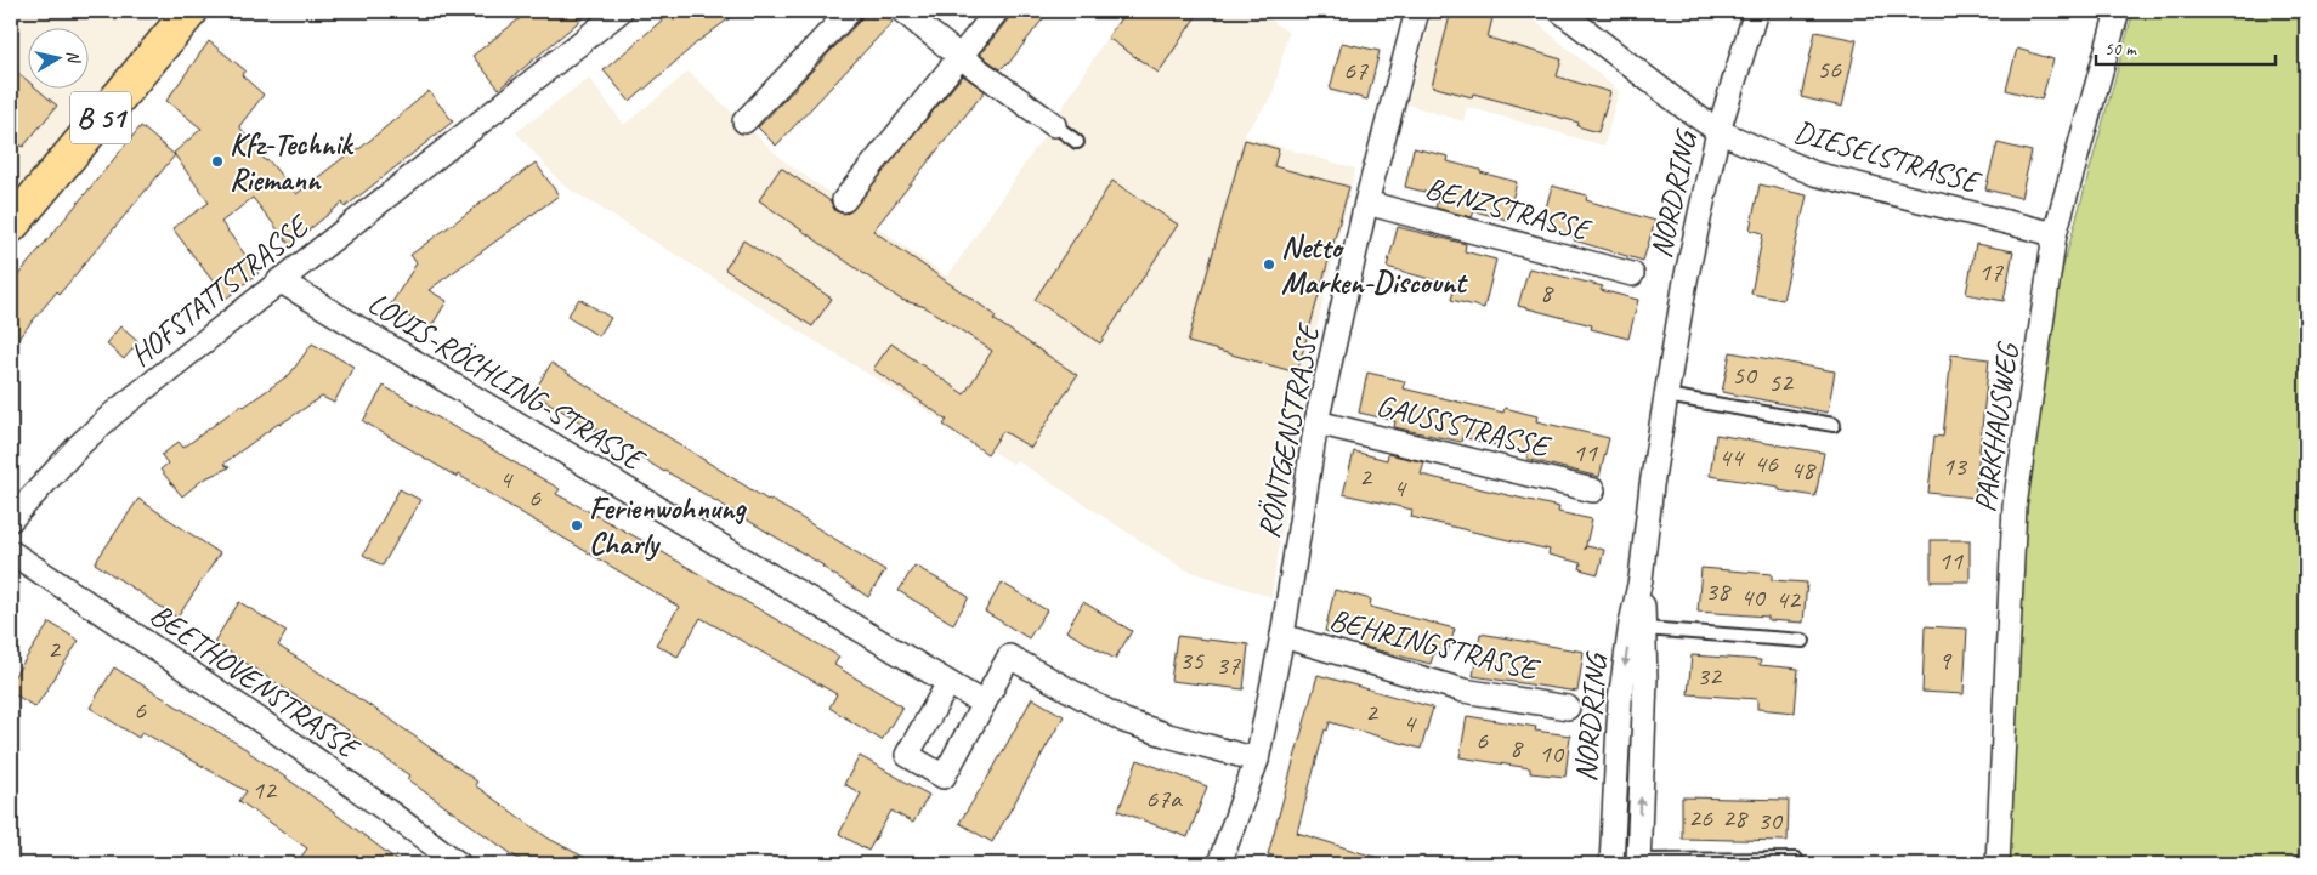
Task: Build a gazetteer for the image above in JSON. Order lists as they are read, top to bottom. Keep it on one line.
{"streets":{"main road":["B 51"],"street":["DIESELSTRASSE","NORDRING","BENZSTRASSE","HOFSTATTSTRASSE","LOUIS-RÖCHLING-STRASSE","GAUSSSTRASSE","PARKHAUSWEG","RÖNTGENSTRASSE","BEHRINGSTRASSE","BEETHOVENSTRASSE"]},"crossings":[["DIESELSTRASSE","NORDRING"],["DIESELSTRASSE","PARKHAUSWEG"],["BENZSTRASSE","RÖNTGENSTRASSE"],["HOFSTATTSTRASSE","LOUIS-RÖCHLING-STRASSE"],["GAUSSSTRASSE","RÖNTGENSTRASSE"],["RÖNTGENSTRASSE","BEHRINGSTRASSE"]],"places":["Kfz-Technik Riemann","Netto Marken-Discount","Ferienwohnung Charly"],"house_numbers":["56","67","17","8","50","52","11","44","46","13","48","2","4","4","6","11","38","40","42","2","35","9","37","32","6","2","4","6","8","10","12","67a","26","28","30"],"scale_bar":"50 m","north":"right"}
